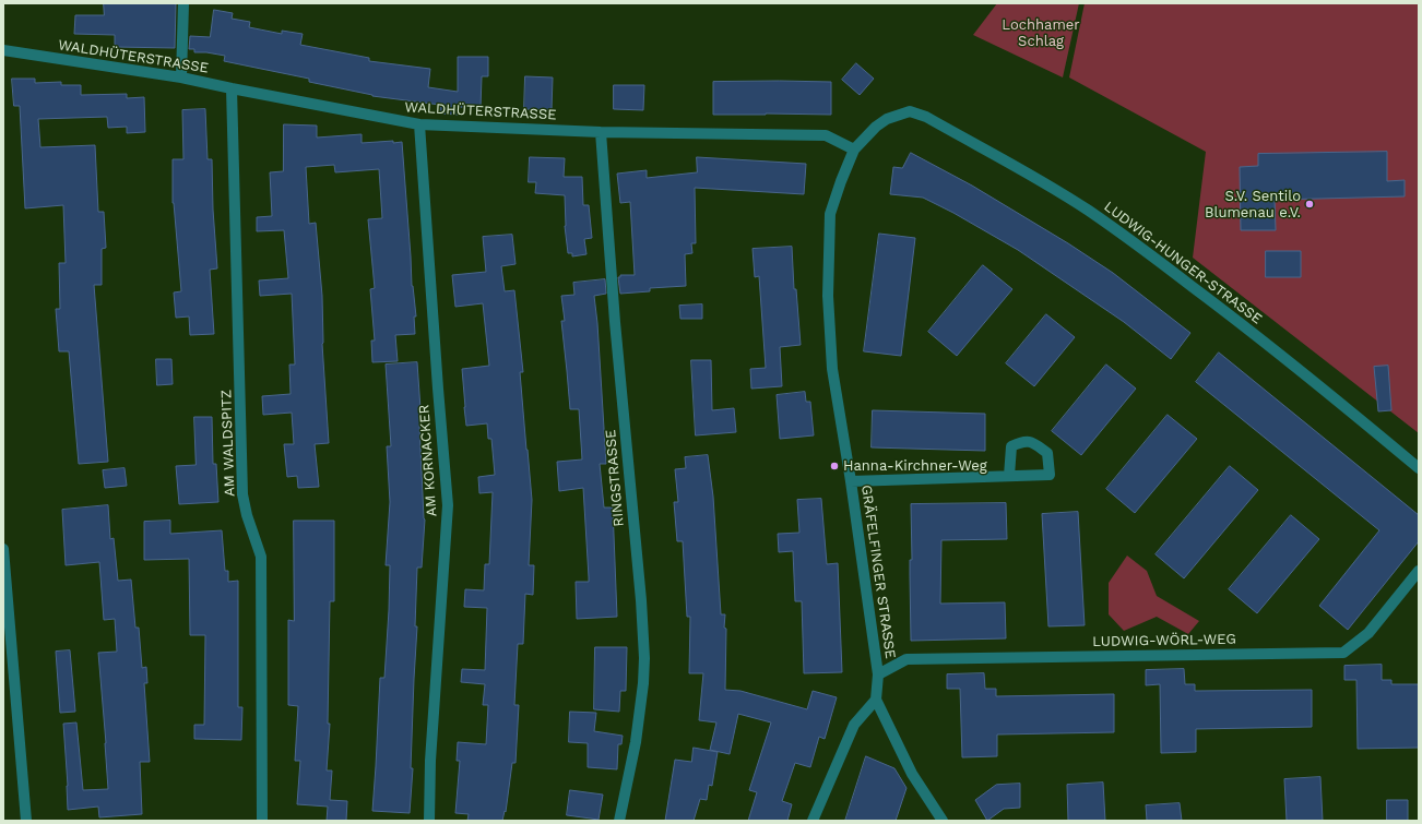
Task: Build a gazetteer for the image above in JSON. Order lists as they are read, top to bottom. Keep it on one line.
{"streets":{"street":["WALDHÜTERSTRASSE","LUDWIG-HUNGER-STRASSE","AM WALDSPITZ","AM KORNACKER","RINGSTRASSE","GRÄFELFINGER STRASSE","LUDWIG-WÖRL-WEG"]},"crossings":[["WALDHÜTERSTRASSE","AM WALDSPITZ"],["WALDHÜTERSTRASSE","AM KORNACKER"],["WALDHÜTERSTRASSE","RINGSTRASSE"],["WALDHÜTERSTRASSE","GRÄFELFINGER STRASSE"],["LUDWIG-HUNGER-STRASSE","GRÄFELFINGER STRASSE"],["GRÄFELFINGER STRASSE","LUDWIG-WÖRL-WEG"]],"parks":["Lochhamer Schlag"],"places":["S.V. Sentilo Blumenau e.V.","Hanna-Kirchner-Weg"]}
